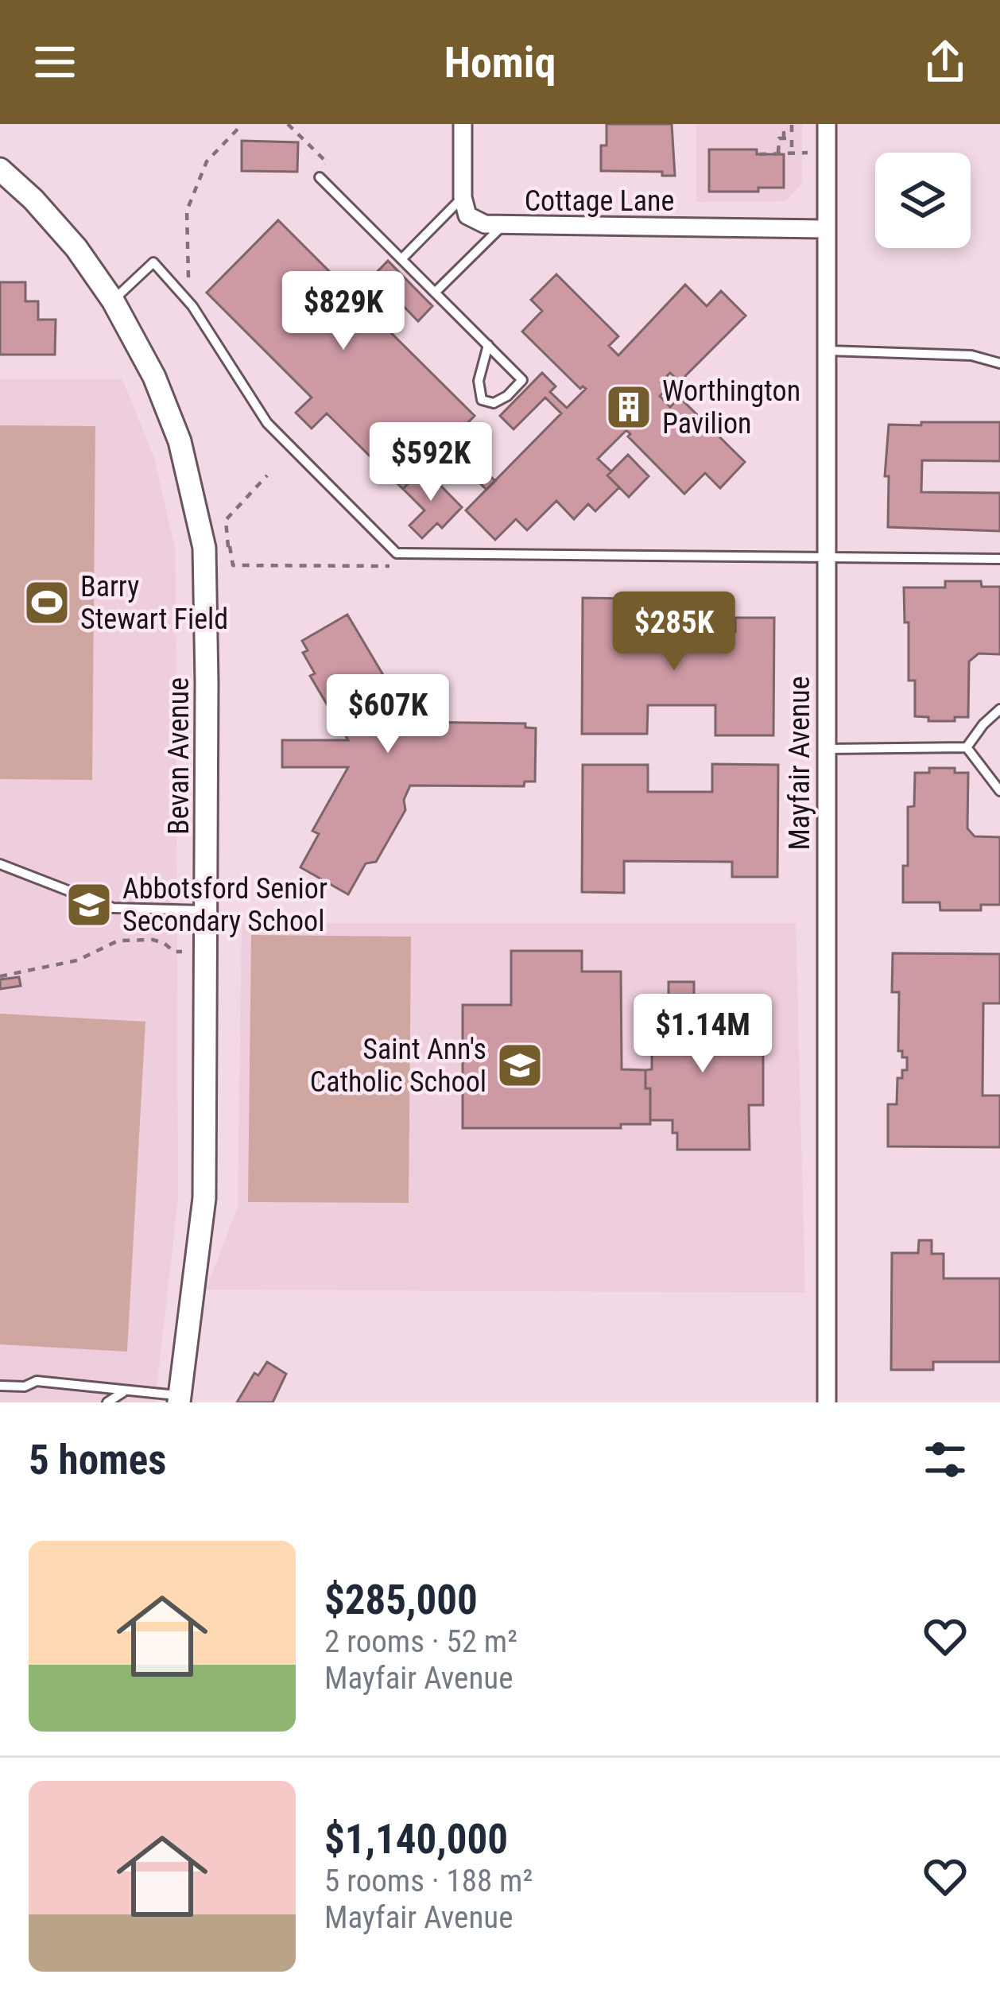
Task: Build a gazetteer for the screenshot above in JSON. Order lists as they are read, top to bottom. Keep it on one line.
{"streets":{"street":["Cottage Lane","Bevan Avenue","Mayfair Avenue"]},"crossings":[["Cottage Lane","Mayfair Avenue"]],"places":{"building":["Worthington Pavilion"],"sports":["Barry Stewart Field"],"school or university":["Abbotsford Senior Secondary School","Saint Ann's Catholic School"]},"page":{"header":"Homiq","price":["$829K","$592K","$285K","$607K","$1.14M"],"heading":"5 homes","list":[{"name":"$285,000","note":"2 rooms · 52 m² · Mayfair Avenue"},{"name":"$1,140,000","note":"5 rooms · 188 m² · Mayfair Avenue"}]}}
